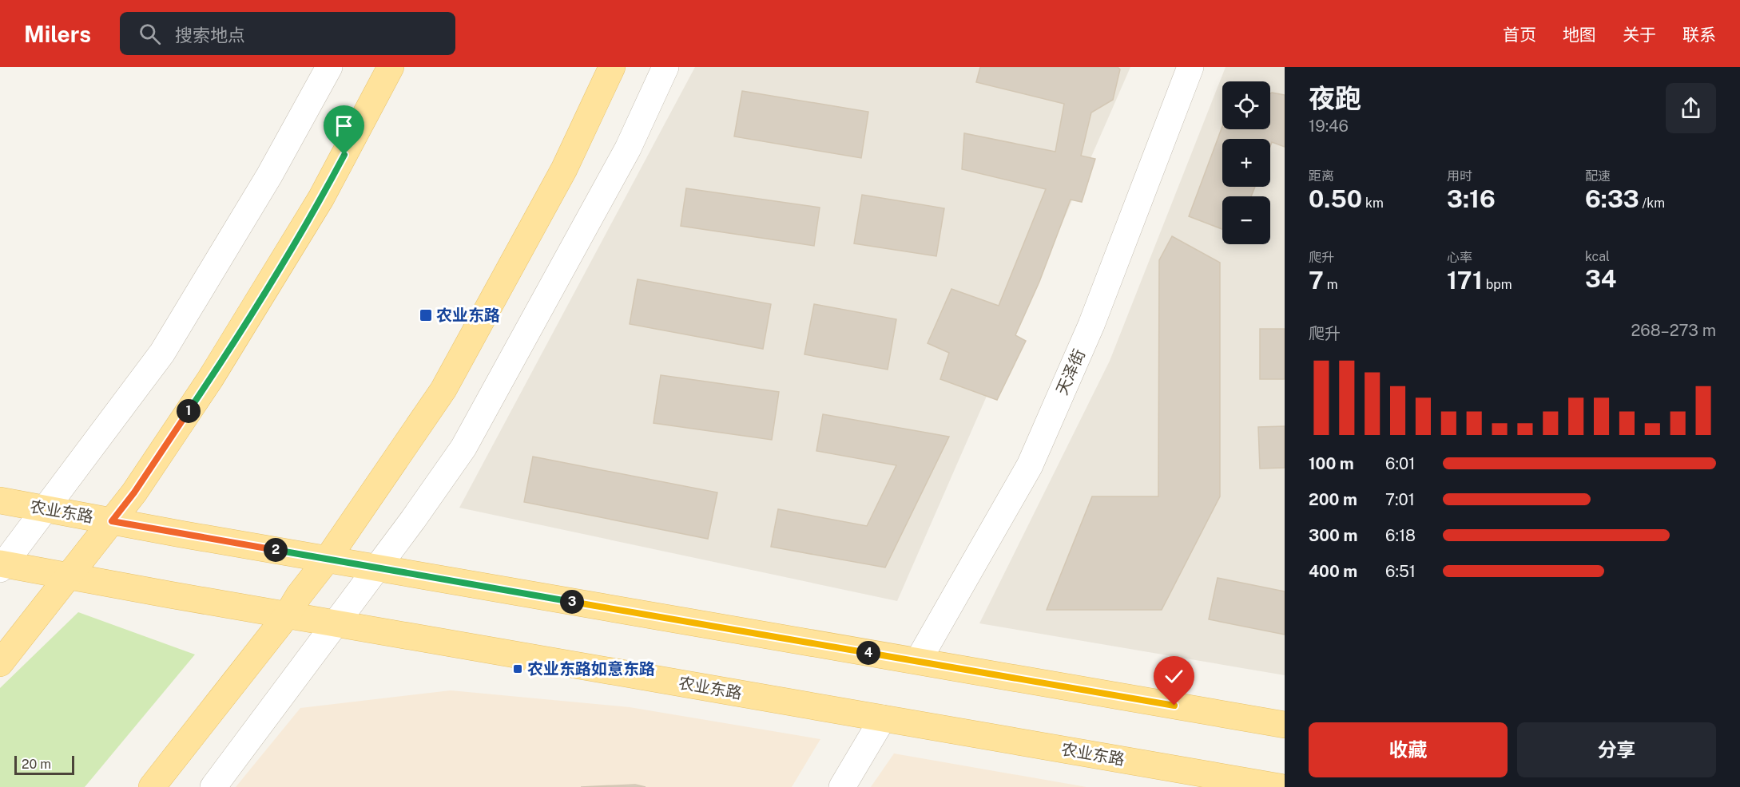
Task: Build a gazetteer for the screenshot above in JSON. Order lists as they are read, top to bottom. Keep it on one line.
{"streets":{"main road":["农业东路"],"street":["天泽街"]},"crossings":[["天泽街","农业东路"]],"places":{"transit":["农业东路","农业东路如意东路"]},"scale_bar":"20 m","page":{"header":"Milers","search":"搜索地点","nav":["首页","地图","关于","联系"],"heading":["夜跑","19:46"],"map_buttons":["+","−"],"stats":[["距离","0.50 km"],["用时","3:16"],["配速","6:33 /km"],["爬升","7 m"],["心率","171 bpm"],["kcal","34"]],"chart":["爬升","268–273 m"],"pins":["1","2","3","4"],"list":[{"name":"100 m","note":"6:01"},{"name":"200 m","note":"7:01"},{"name":"300 m","note":"6:18"},{"name":"400 m","note":"6:51"}],"buttons":["收藏","分享"],"scale":"20 m"}}
